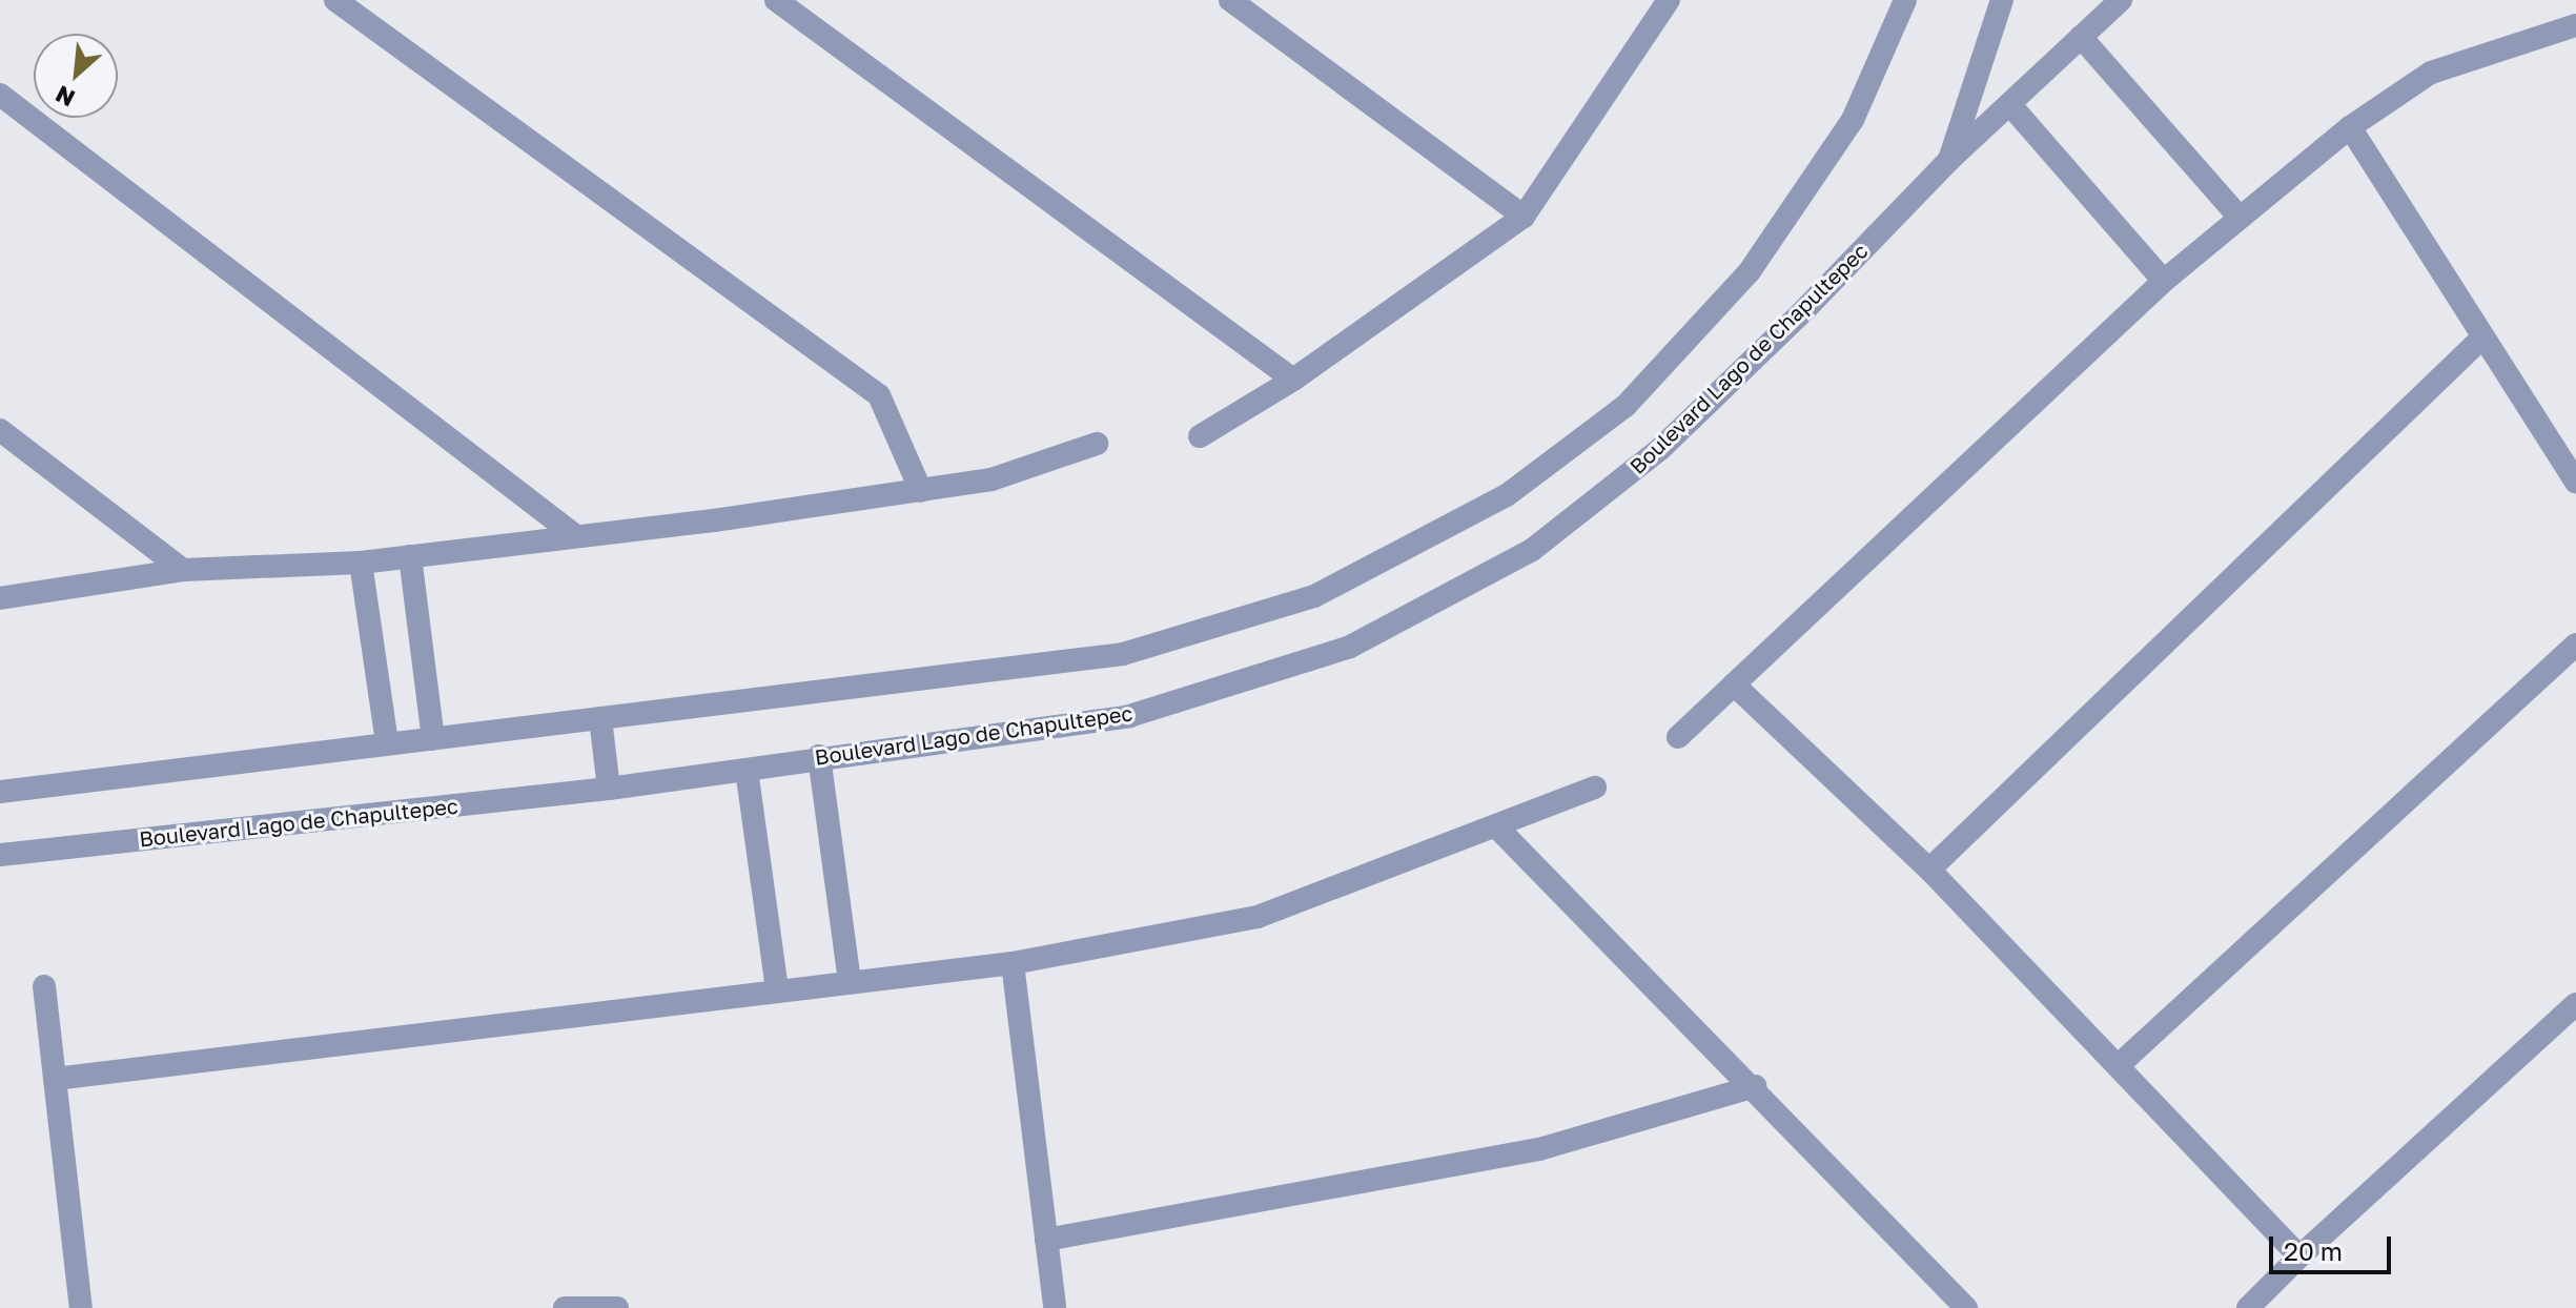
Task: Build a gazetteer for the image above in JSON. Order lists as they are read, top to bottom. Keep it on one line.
{"streets":{"street":["Boulevard Lago de Chapultepec"]},"scale_bar":"20 m","north":"bottom left"}
